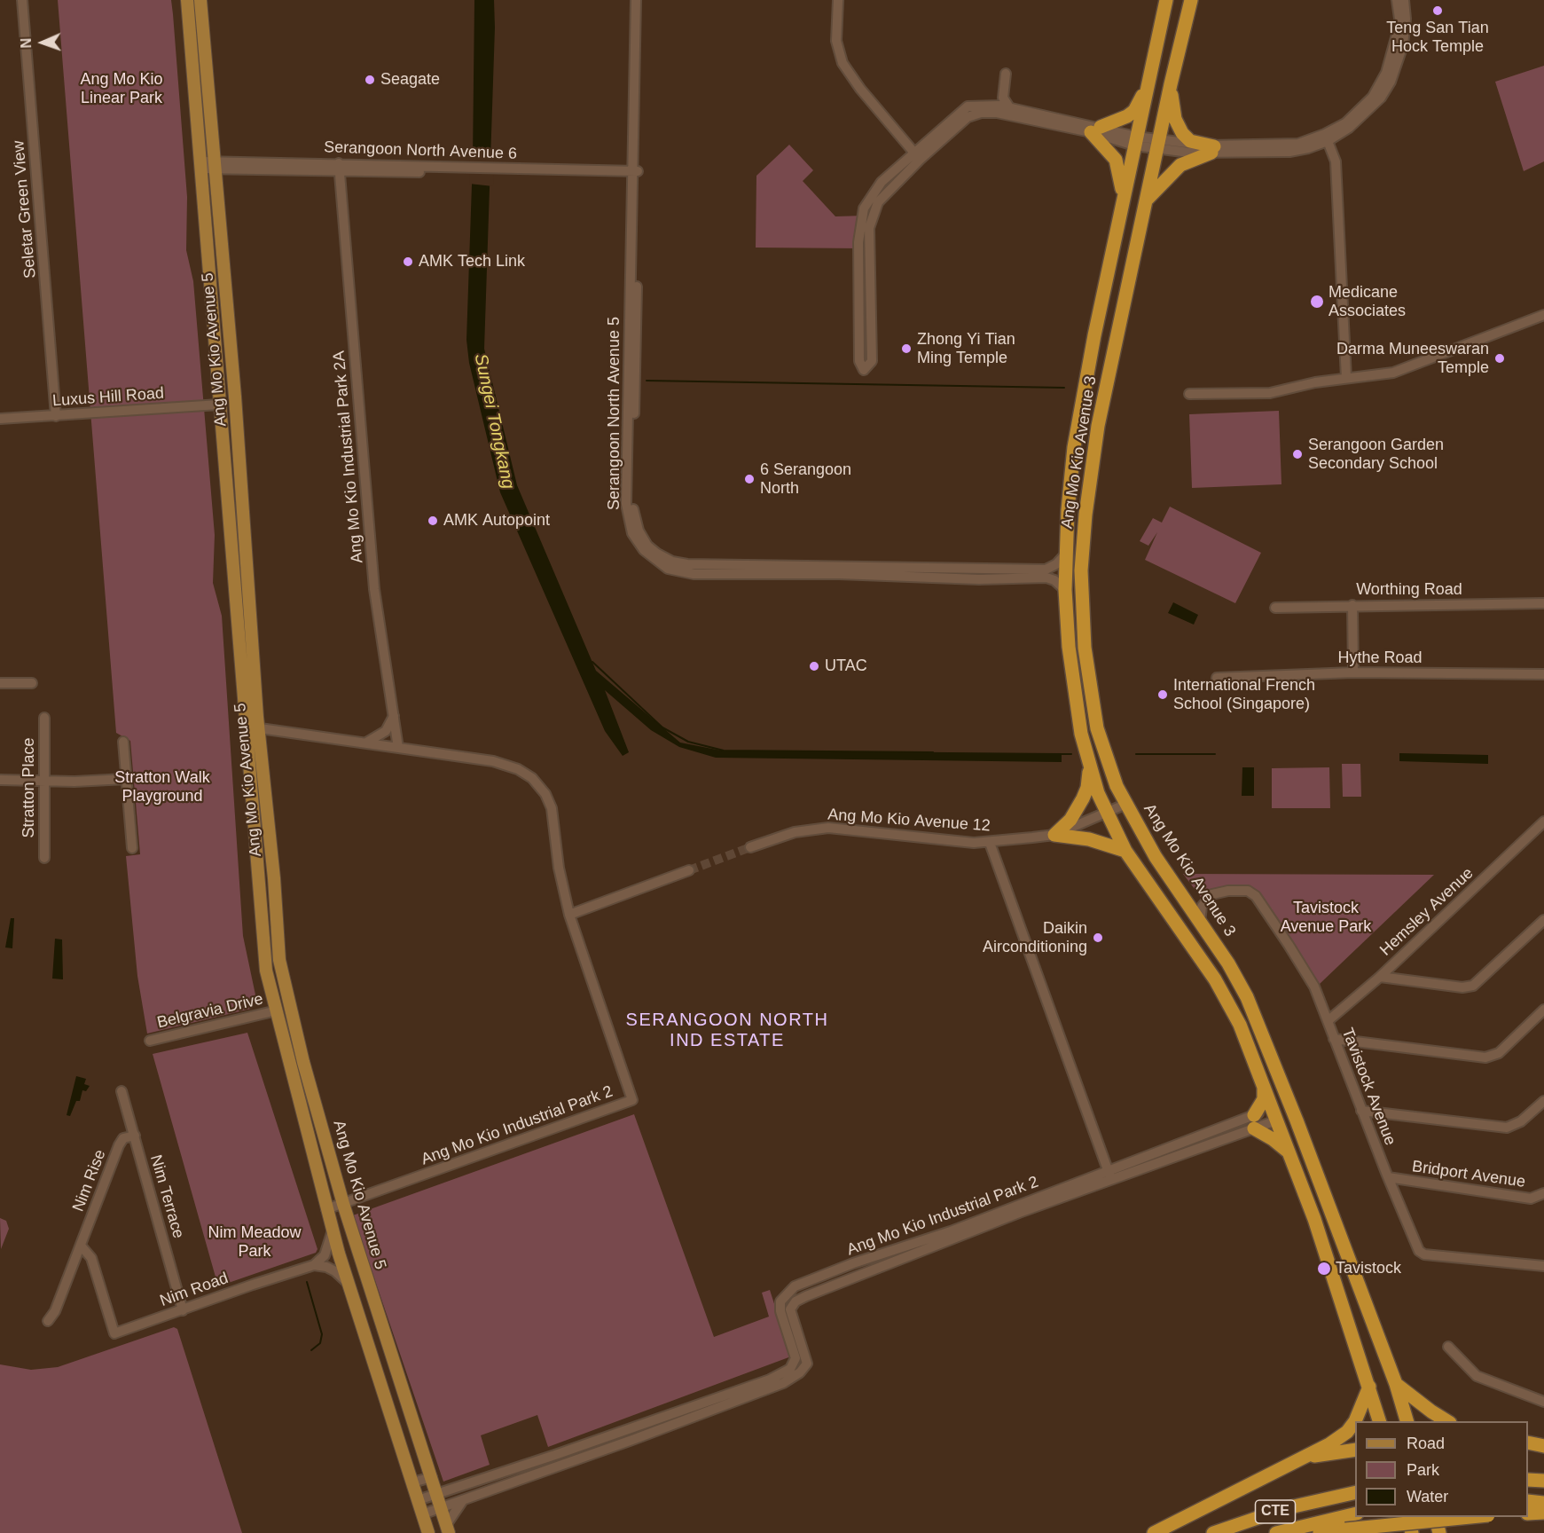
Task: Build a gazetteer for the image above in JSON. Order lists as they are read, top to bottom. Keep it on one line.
{"streets":{"highway":["Ang Mo Kio Avenue 3","CTE"],"main road":["Ang Mo Kio Avenue 5"],"street":["Serangoon North Avenue 6","Seletar Green View","Luxus Hill Road","Serangoon North Avenue 5","Ang Mo Kio Industrial Park 2A","Worthing Road","Hythe Road","Stratton Place","Ang Mo Kio Avenue 12","Hemsley Avenue","Belgravia Drive","Tavistock Avenue","Ang Mo Kio Industrial Park 2","Bridport Avenue","Nim Rise","Nim Terrace","Nim Road"]},"crossings":[["Serangoon North Avenue 6","Ang Mo Kio Avenue 5"],["Serangoon North Avenue 6","Serangoon North Avenue 5"],["Serangoon North Avenue 6","Ang Mo Kio Industrial Park 2A"],["Seletar Green View","Luxus Hill Road"],["Ang Mo Kio Avenue 5","Luxus Hill Road"],["Ang Mo Kio Avenue 5","Belgravia Drive"],["Ang Mo Kio Avenue 5","Ang Mo Kio Industrial Park 2"],["Serangoon North Avenue 5","Ang Mo Kio Avenue 3"],["Ang Mo Kio Avenue 3","Ang Mo Kio Avenue 12"],["Ang Mo Kio Avenue 3","Tavistock Avenue"],["Ang Mo Kio Avenue 3","Ang Mo Kio Industrial Park 2"],["Ang Mo Kio Industrial Park 2A","Ang Mo Kio Industrial Park 2"],["Hemsley Avenue","Tavistock Avenue"],["Tavistock Avenue","Bridport Avenue"],["Nim Rise","Nim Terrace"],["Nim Rise","Nim Road"],["Nim Terrace","Nim Road"]],"districts":["SERANGOON NORTH IND ESTATE"],"water":["Sungei Tongkang"],"parks":["Ang Mo Kio Linear Park","Stratton Walk Playground","Tavistock Avenue Park","Nim Meadow Park"],"places":["Teng San Tian Hock Temple","Seagate","AMK Tech Link","Medicane Associates","Zhong Yi Tian Ming Temple","Darma Muneeswaran Temple","Serangoon Garden Secondary School","6 Serangoon North","AMK Autopoint","UTAC","International French School (Singapore)","Daikin Airconditioning","Tavistock"],"legend":["Road","Park","Water"],"north":"left"}
